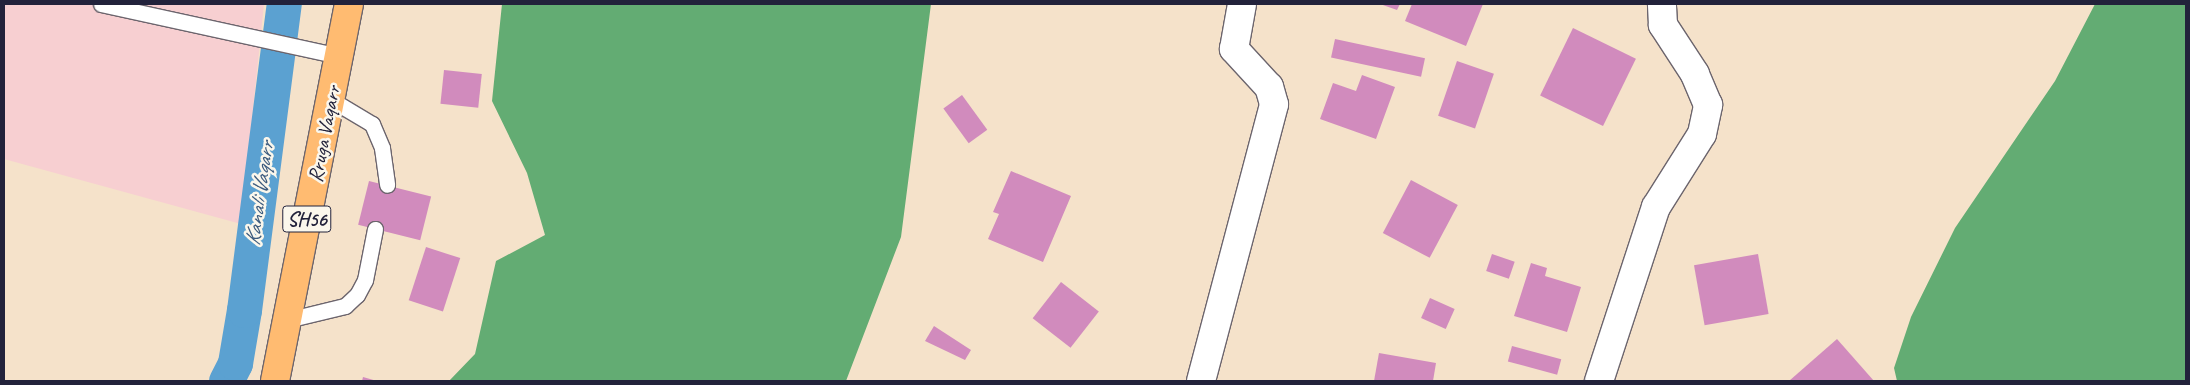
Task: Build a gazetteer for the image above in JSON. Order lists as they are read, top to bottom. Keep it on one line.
{"streets":{"main road":["Rruga Vaqarr","SH56"]},"water":["Kanali Vaqarr"]}
